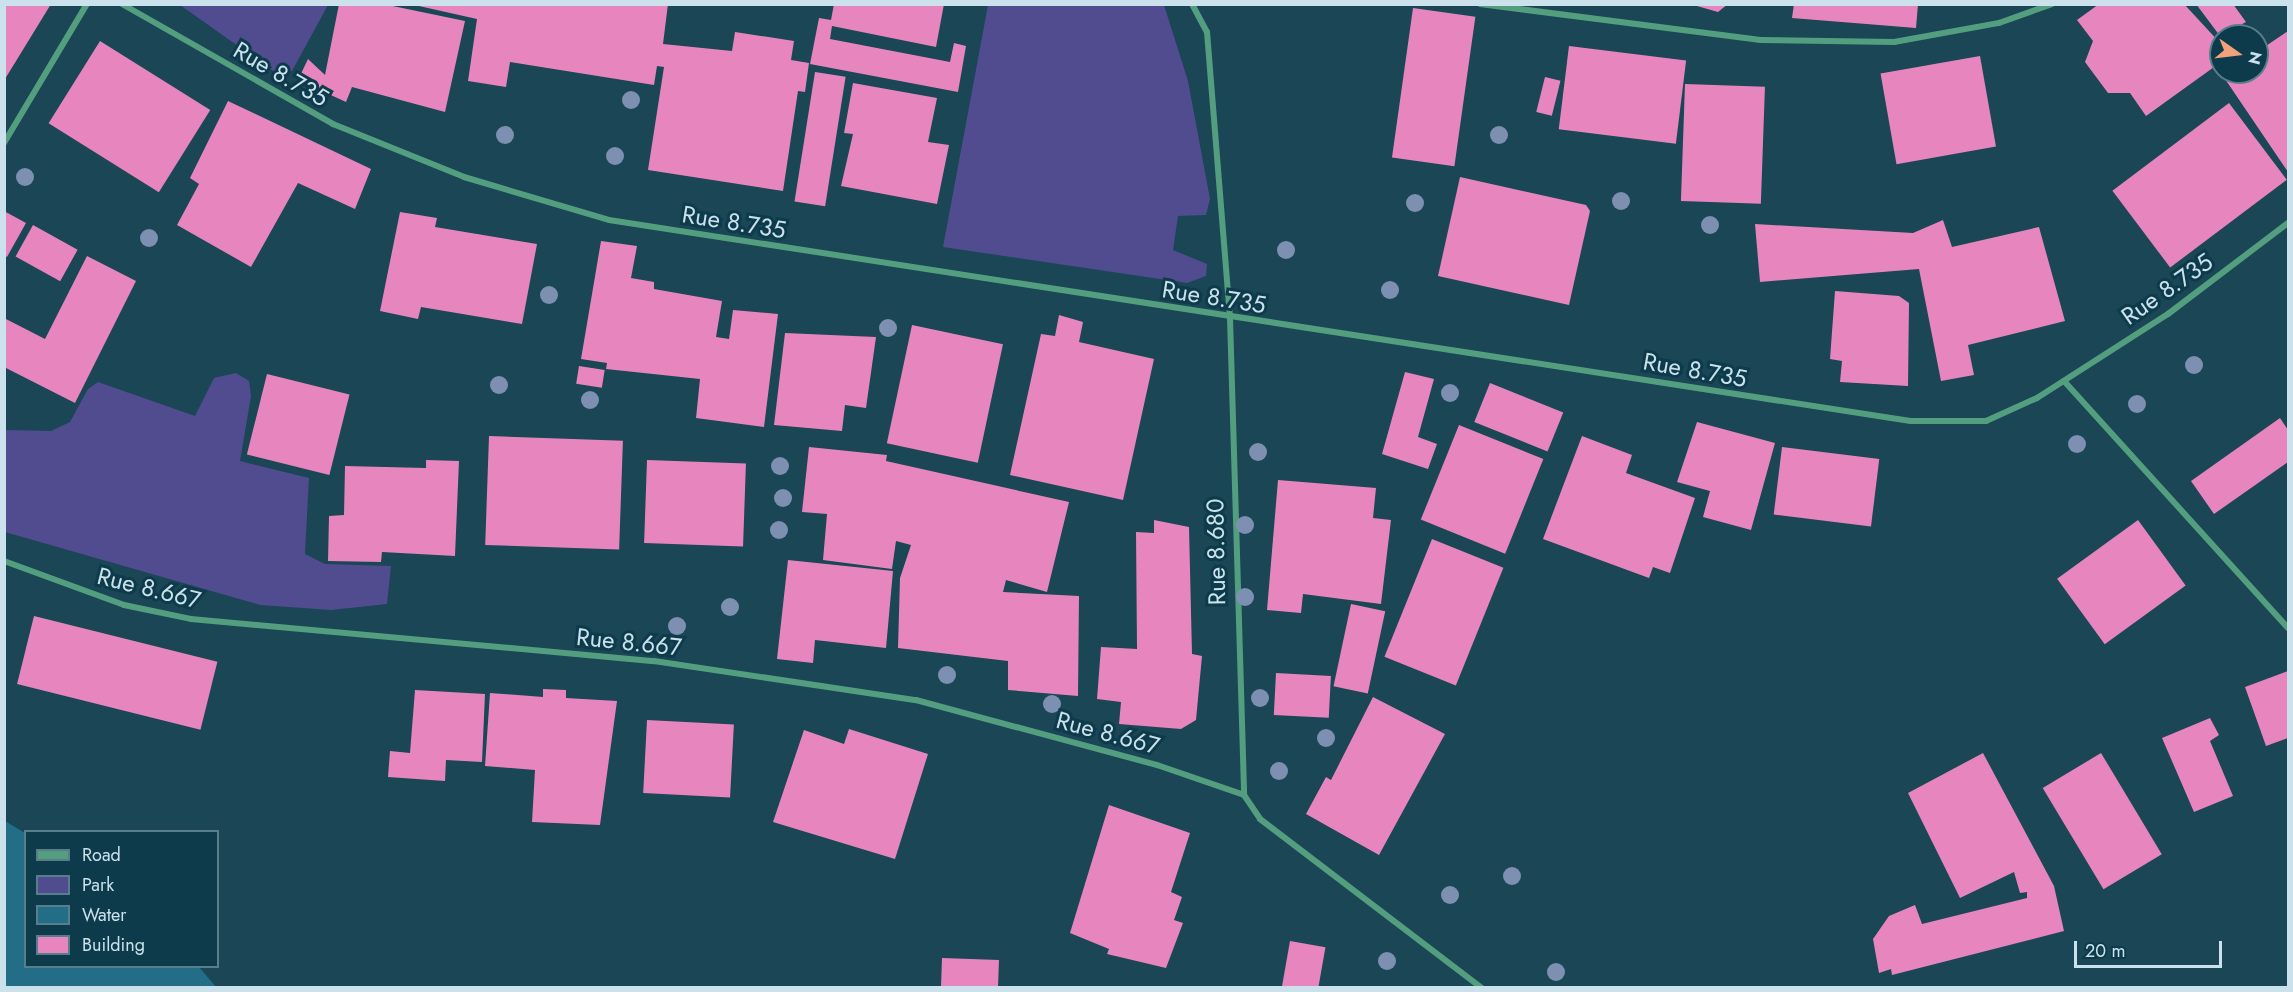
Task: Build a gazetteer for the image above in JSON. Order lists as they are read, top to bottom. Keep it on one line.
{"streets":{"street":["Rue 8.735","Rue 8.680","Rue 8.667"]},"crossings":[["Rue 8.735","Rue 8.680"],["Rue 8.680","Rue 8.667"]],"legend":["Road","Park","Water","Building"],"scale_bar":"20 m","north":"right"}
